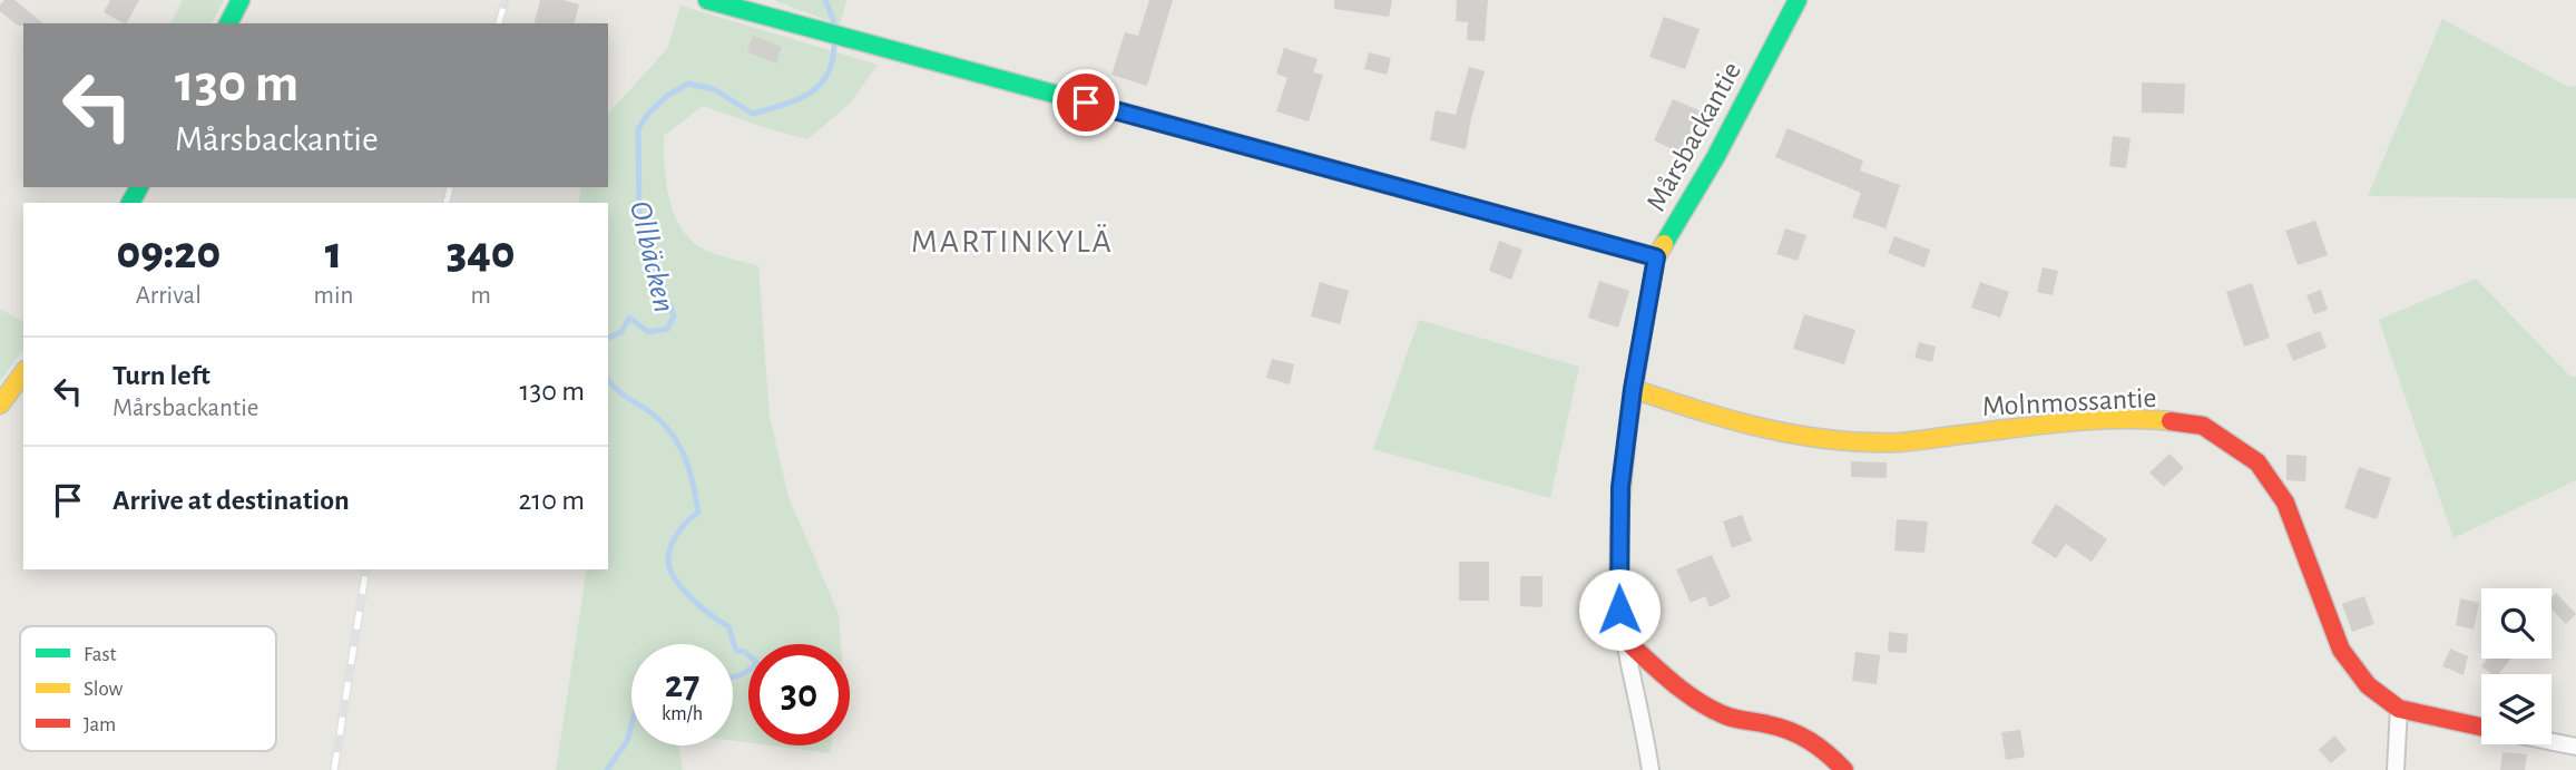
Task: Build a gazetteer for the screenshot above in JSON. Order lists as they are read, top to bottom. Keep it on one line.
{"streets":{"street":["Mårsbackantie","Molnmossantie"]},"districts":["MARTINKYLÄ"],"water":["Ollbäcken"],"legend":["Fast","Slow","Jam"],"page":{"turn":["130 m","Mårsbackantie"],"eta":["09:20","Arrival","1","min","340","m"],"list":[{"name":"Turn left","note":"Mårsbackantie","value":"130 m"},{"name":"Arrive at destination","value":"210 m"}],"speed":"27 km/h","limit":"30"}}
